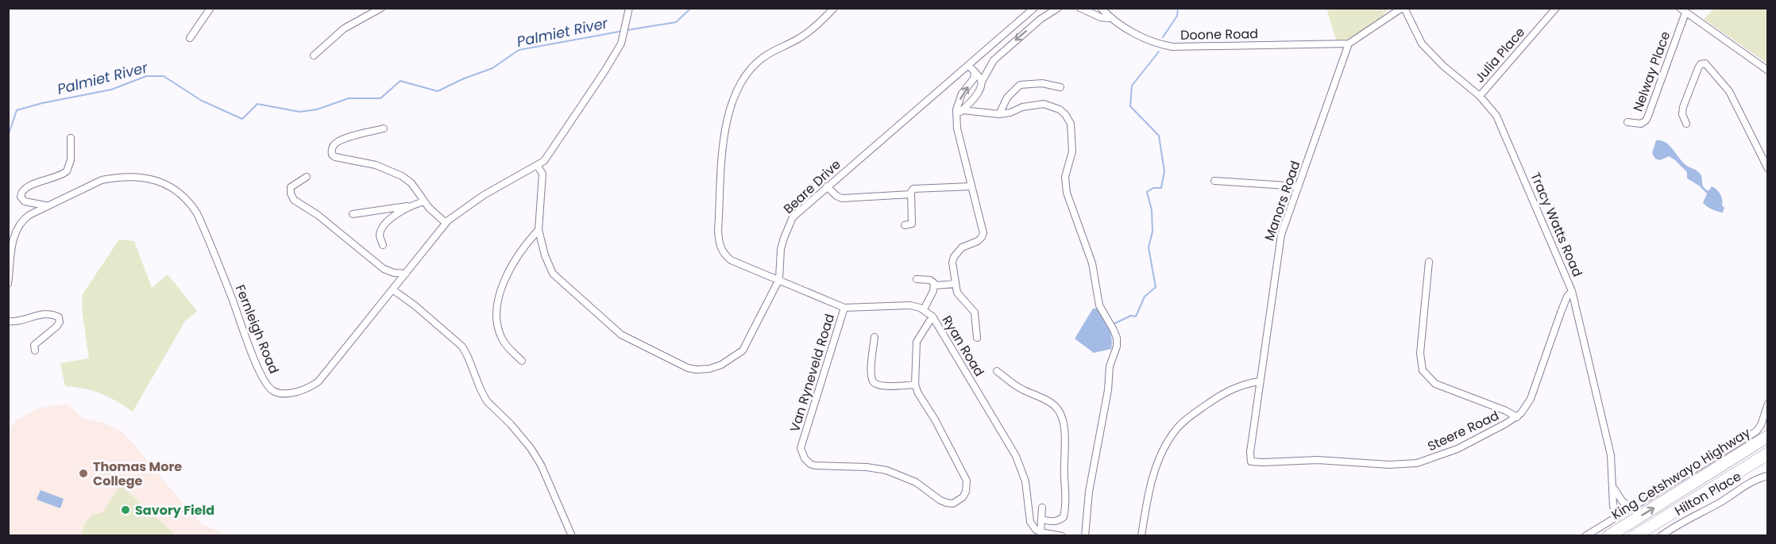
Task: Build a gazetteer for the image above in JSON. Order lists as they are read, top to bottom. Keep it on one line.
{"streets":{"highway":["King Cetshwayo Highway"],"street":["Doone Road","Julia Place","Nelway Place","Beare Drive","Manors Road","Tracy Watts Road","Fernleigh Road","Ryan Road","Van Ryneveld Road","Steere Road","Hilton Place"]},"crossings":[["Doone Road","Manors Road"],["Julia Place","Tracy Watts Road"],["Beare Drive","Ryan Road"],["Manors Road","Steere Road"],["Tracy Watts Road","Steere Road"],["Ryan Road","Van Ryneveld Road"]],"water":["Palmiet River"],"places":["Thomas More College","Savory Field"]}
